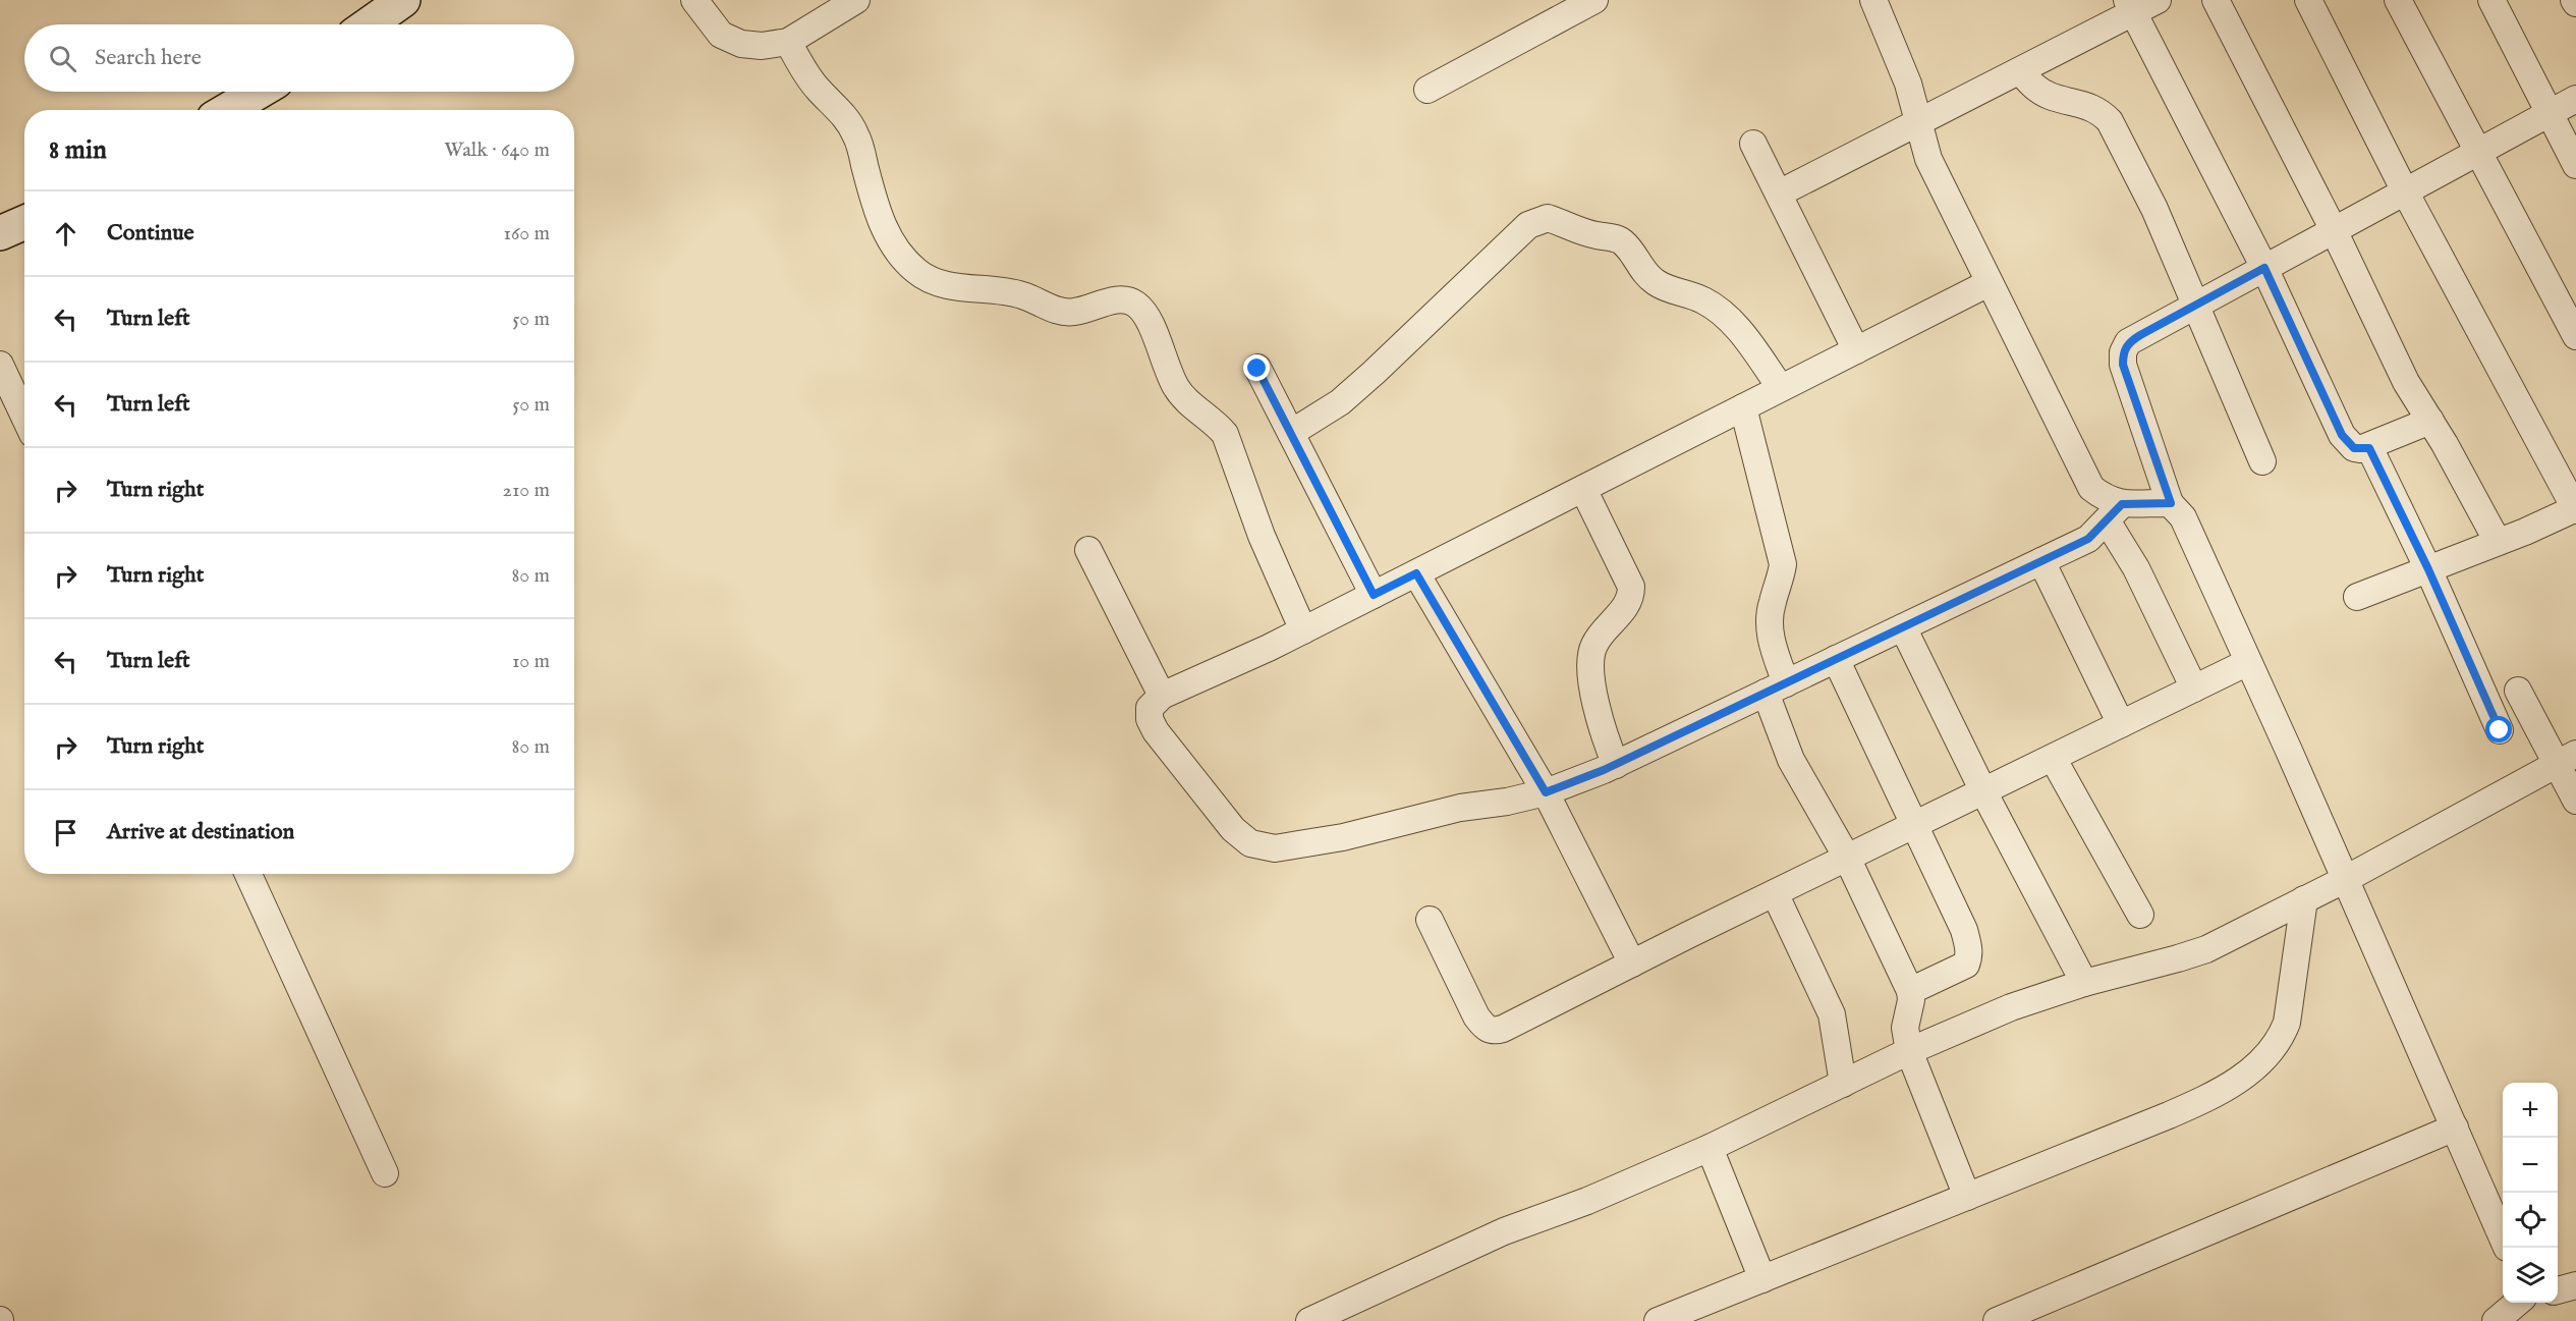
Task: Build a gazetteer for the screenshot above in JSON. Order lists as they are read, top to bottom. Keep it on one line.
{"page":{"search":"Search here","heading":["8 min","Walk · 640 m"],"list":[["Continue","160 m"],["Turn left","50 m"],["Turn left","50 m"],["Turn right","210 m"],["Turn right","80 m"],["Turn left","10 m"],["Turn right","80 m"],"Arrive at destination"],"map_buttons":["+","−"]}}
